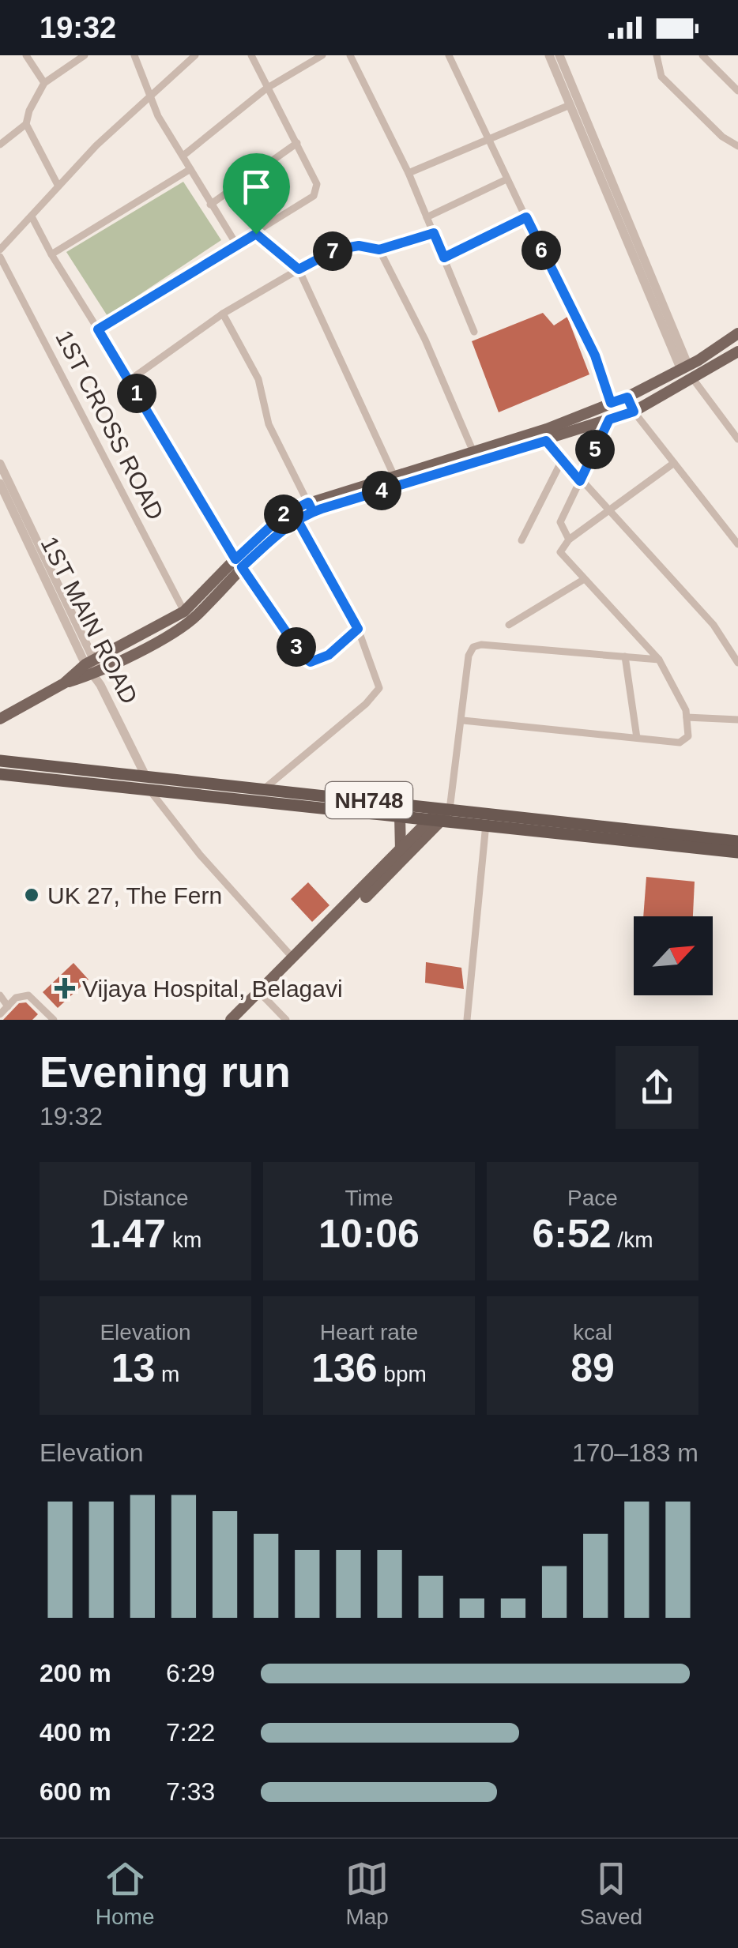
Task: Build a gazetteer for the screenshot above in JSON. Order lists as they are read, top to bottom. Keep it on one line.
{"streets":{"highway":["NH748"],"street":["1ST CROSS ROAD","1ST MAIN ROAD"]},"crossings":[["1ST MAIN ROAD","NH748"]],"places":{"other":["UK 27, The Fern"],"health":["Vijaya Hospital, Belagavi"]},"north":"top right","page":{"status":"19:32","pins":["6","7","1","5","4","2","3"],"heading":["Evening run","19:32"],"stats":[["Distance","1.47 km"],["Time","10:06"],["Pace","6:52 /km"],["Elevation","13 m"],["Heart rate","136 bpm"],["kcal","89"]],"chart":["Elevation","170–183 m"],"list":[{"name":"200 m","note":"6:29"},{"name":"400 m","note":"7:22"},{"name":"600 m","note":"7:33"}],"tabs":["Home","Map","Saved"]}}
